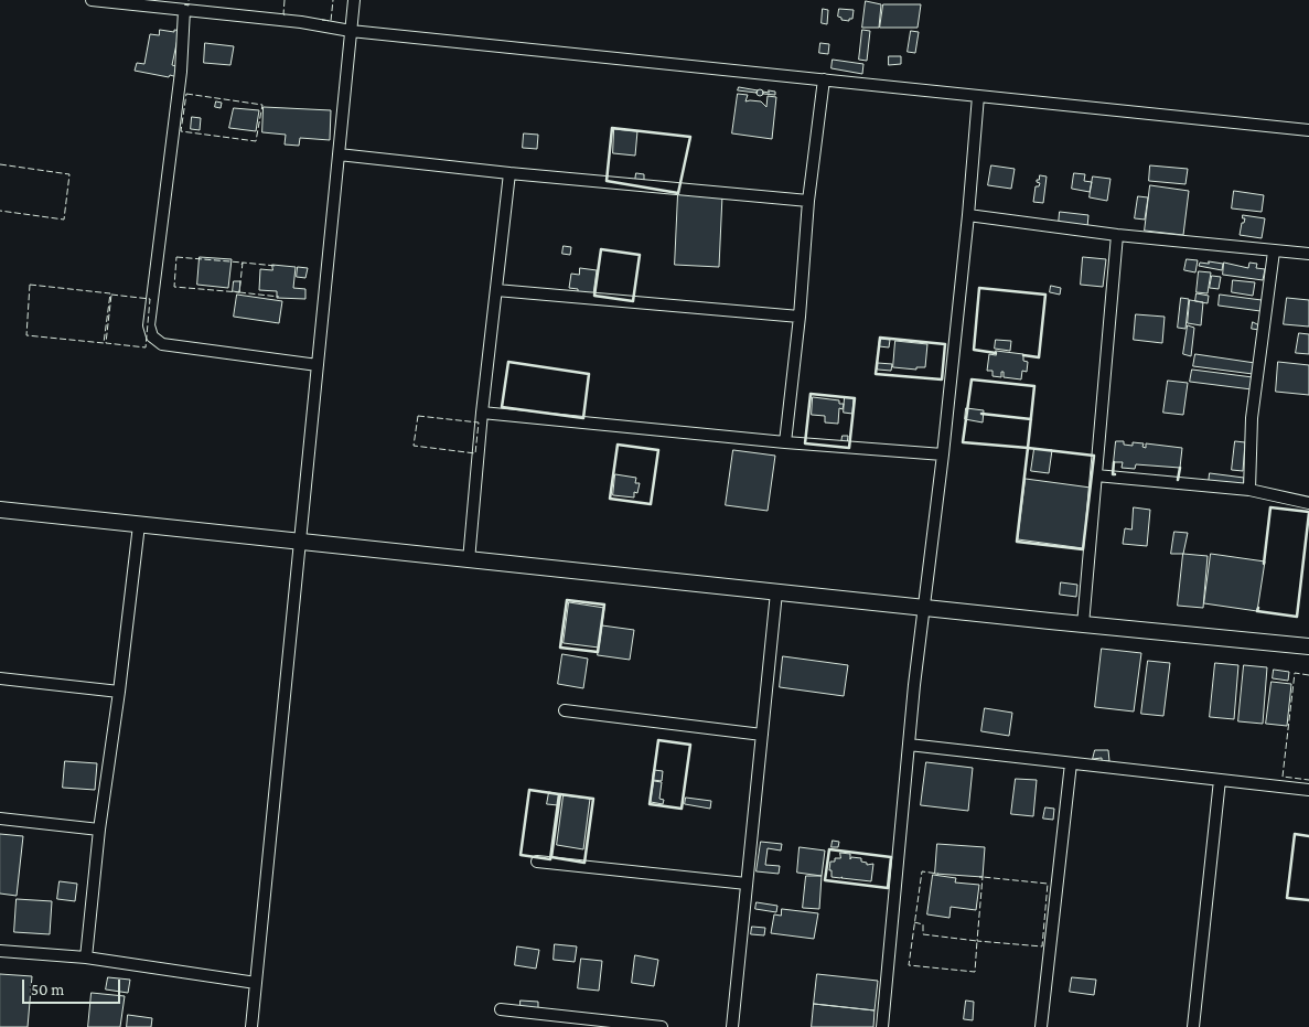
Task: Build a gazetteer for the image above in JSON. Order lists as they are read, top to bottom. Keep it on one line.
{"scale_bar":"50 m"}
